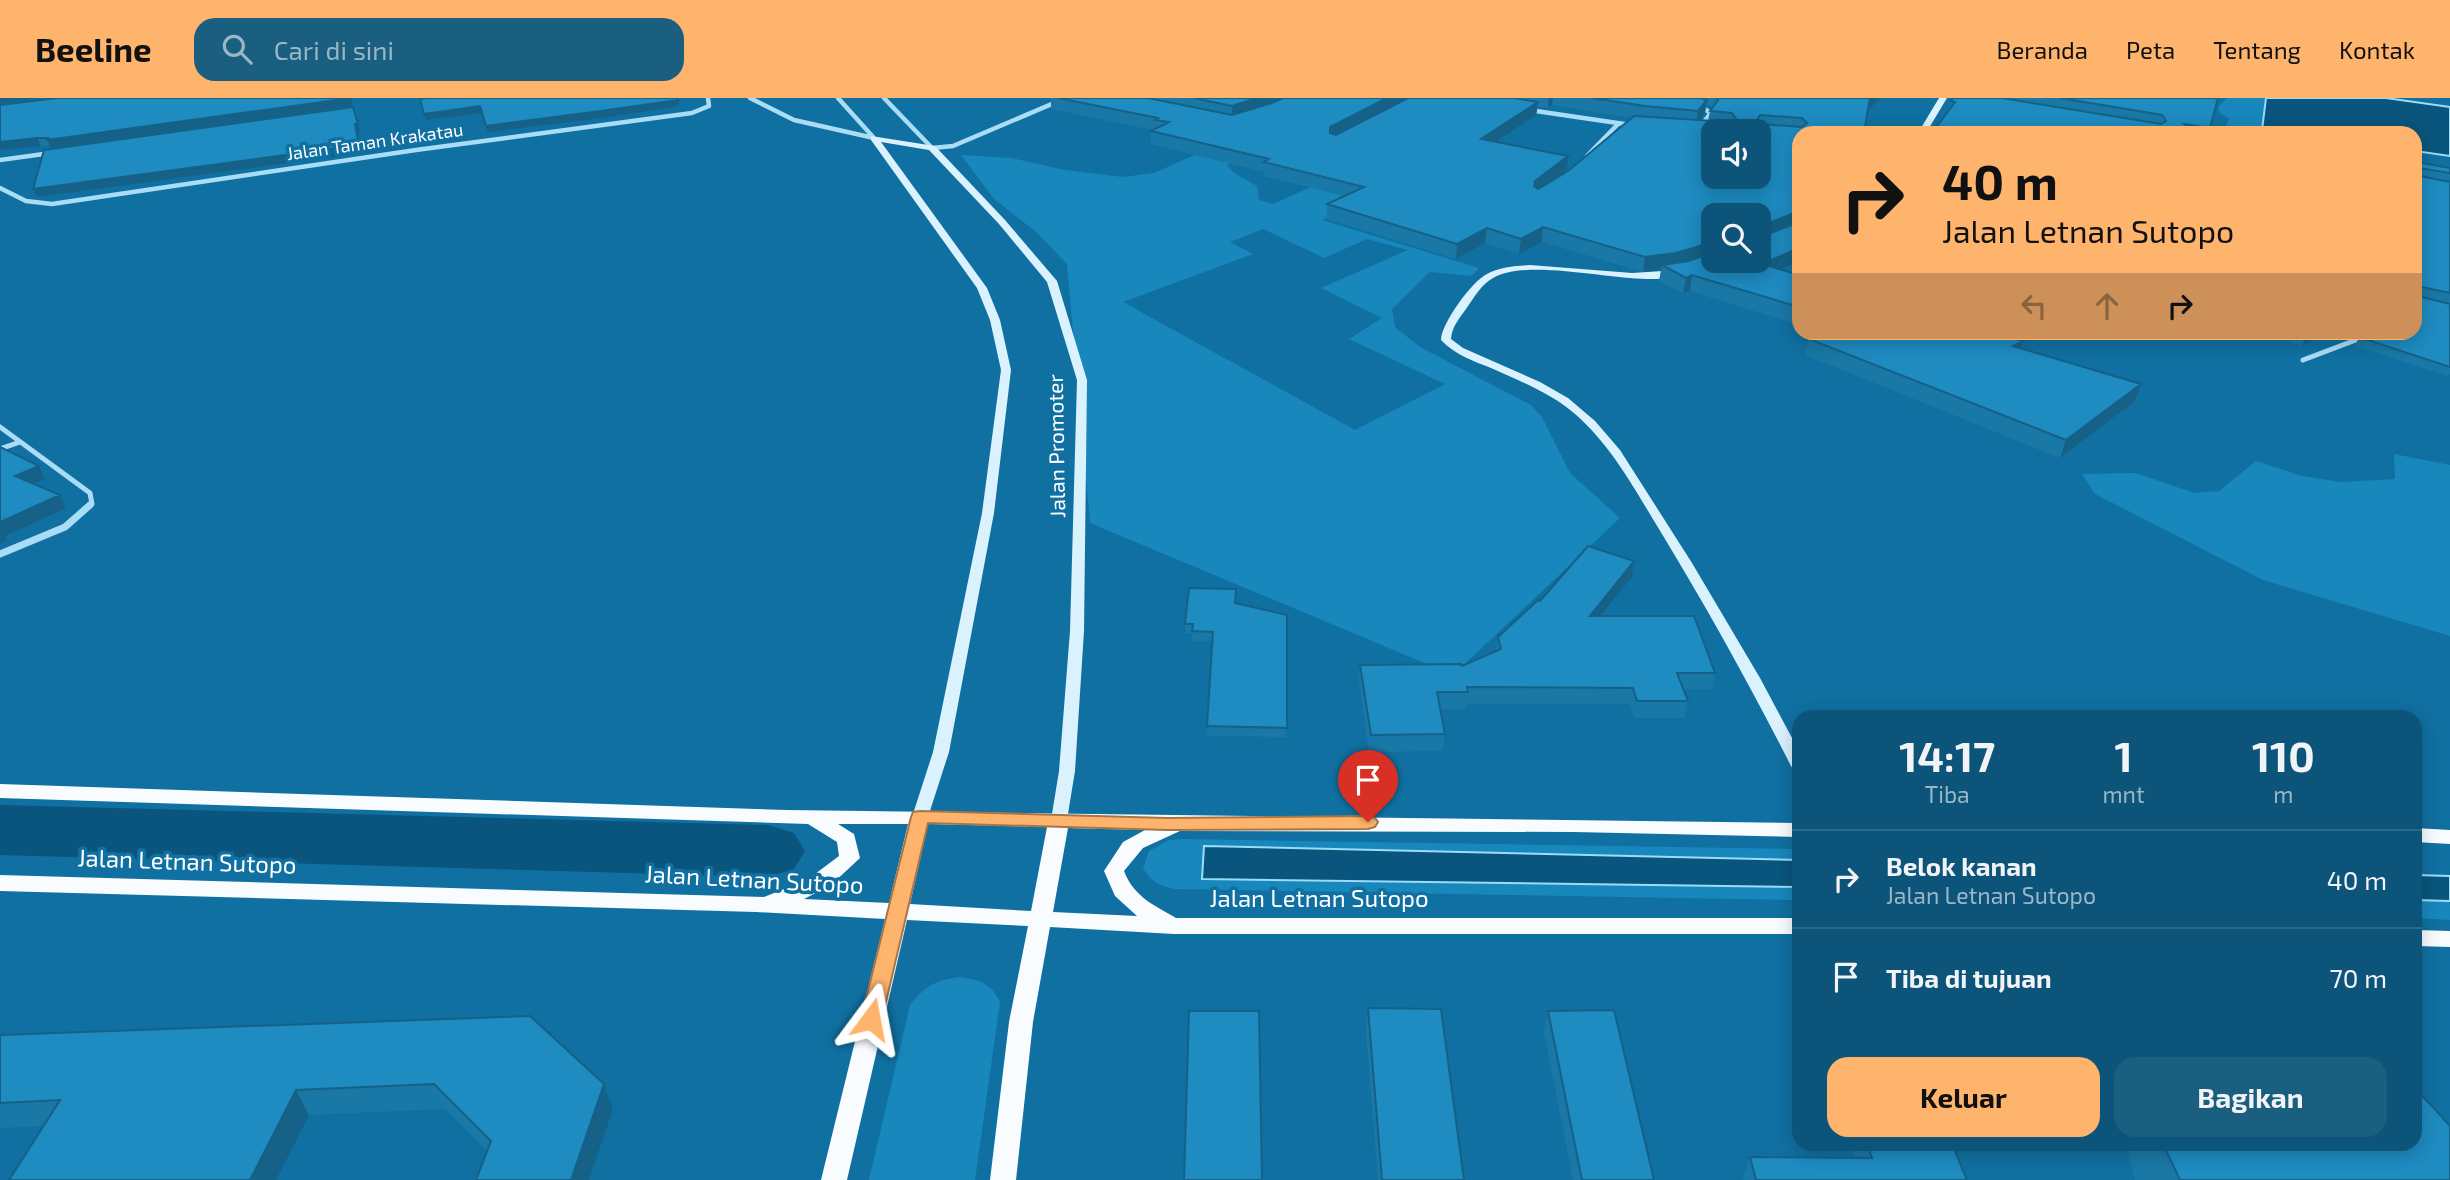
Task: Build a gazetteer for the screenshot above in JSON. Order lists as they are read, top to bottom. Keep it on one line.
{"streets":{"main road":["Jalan Letnan Sutopo"],"street":["Jalan Taman Krakatau","Jalan Promoter"]},"page":{"header":"Beeline","search":"Cari di sini","nav":["Beranda","Peta","Tentang","Kontak"],"turn":["40 m","Jalan Letnan Sutopo"],"eta":["14:17","Tiba","1","mnt","110","m"],"list":[{"name":"Belok kanan","note":"Jalan Letnan Sutopo","value":"40 m"},{"name":"Tiba di tujuan","value":"70 m"}],"buttons":["Keluar","Bagikan"]}}
